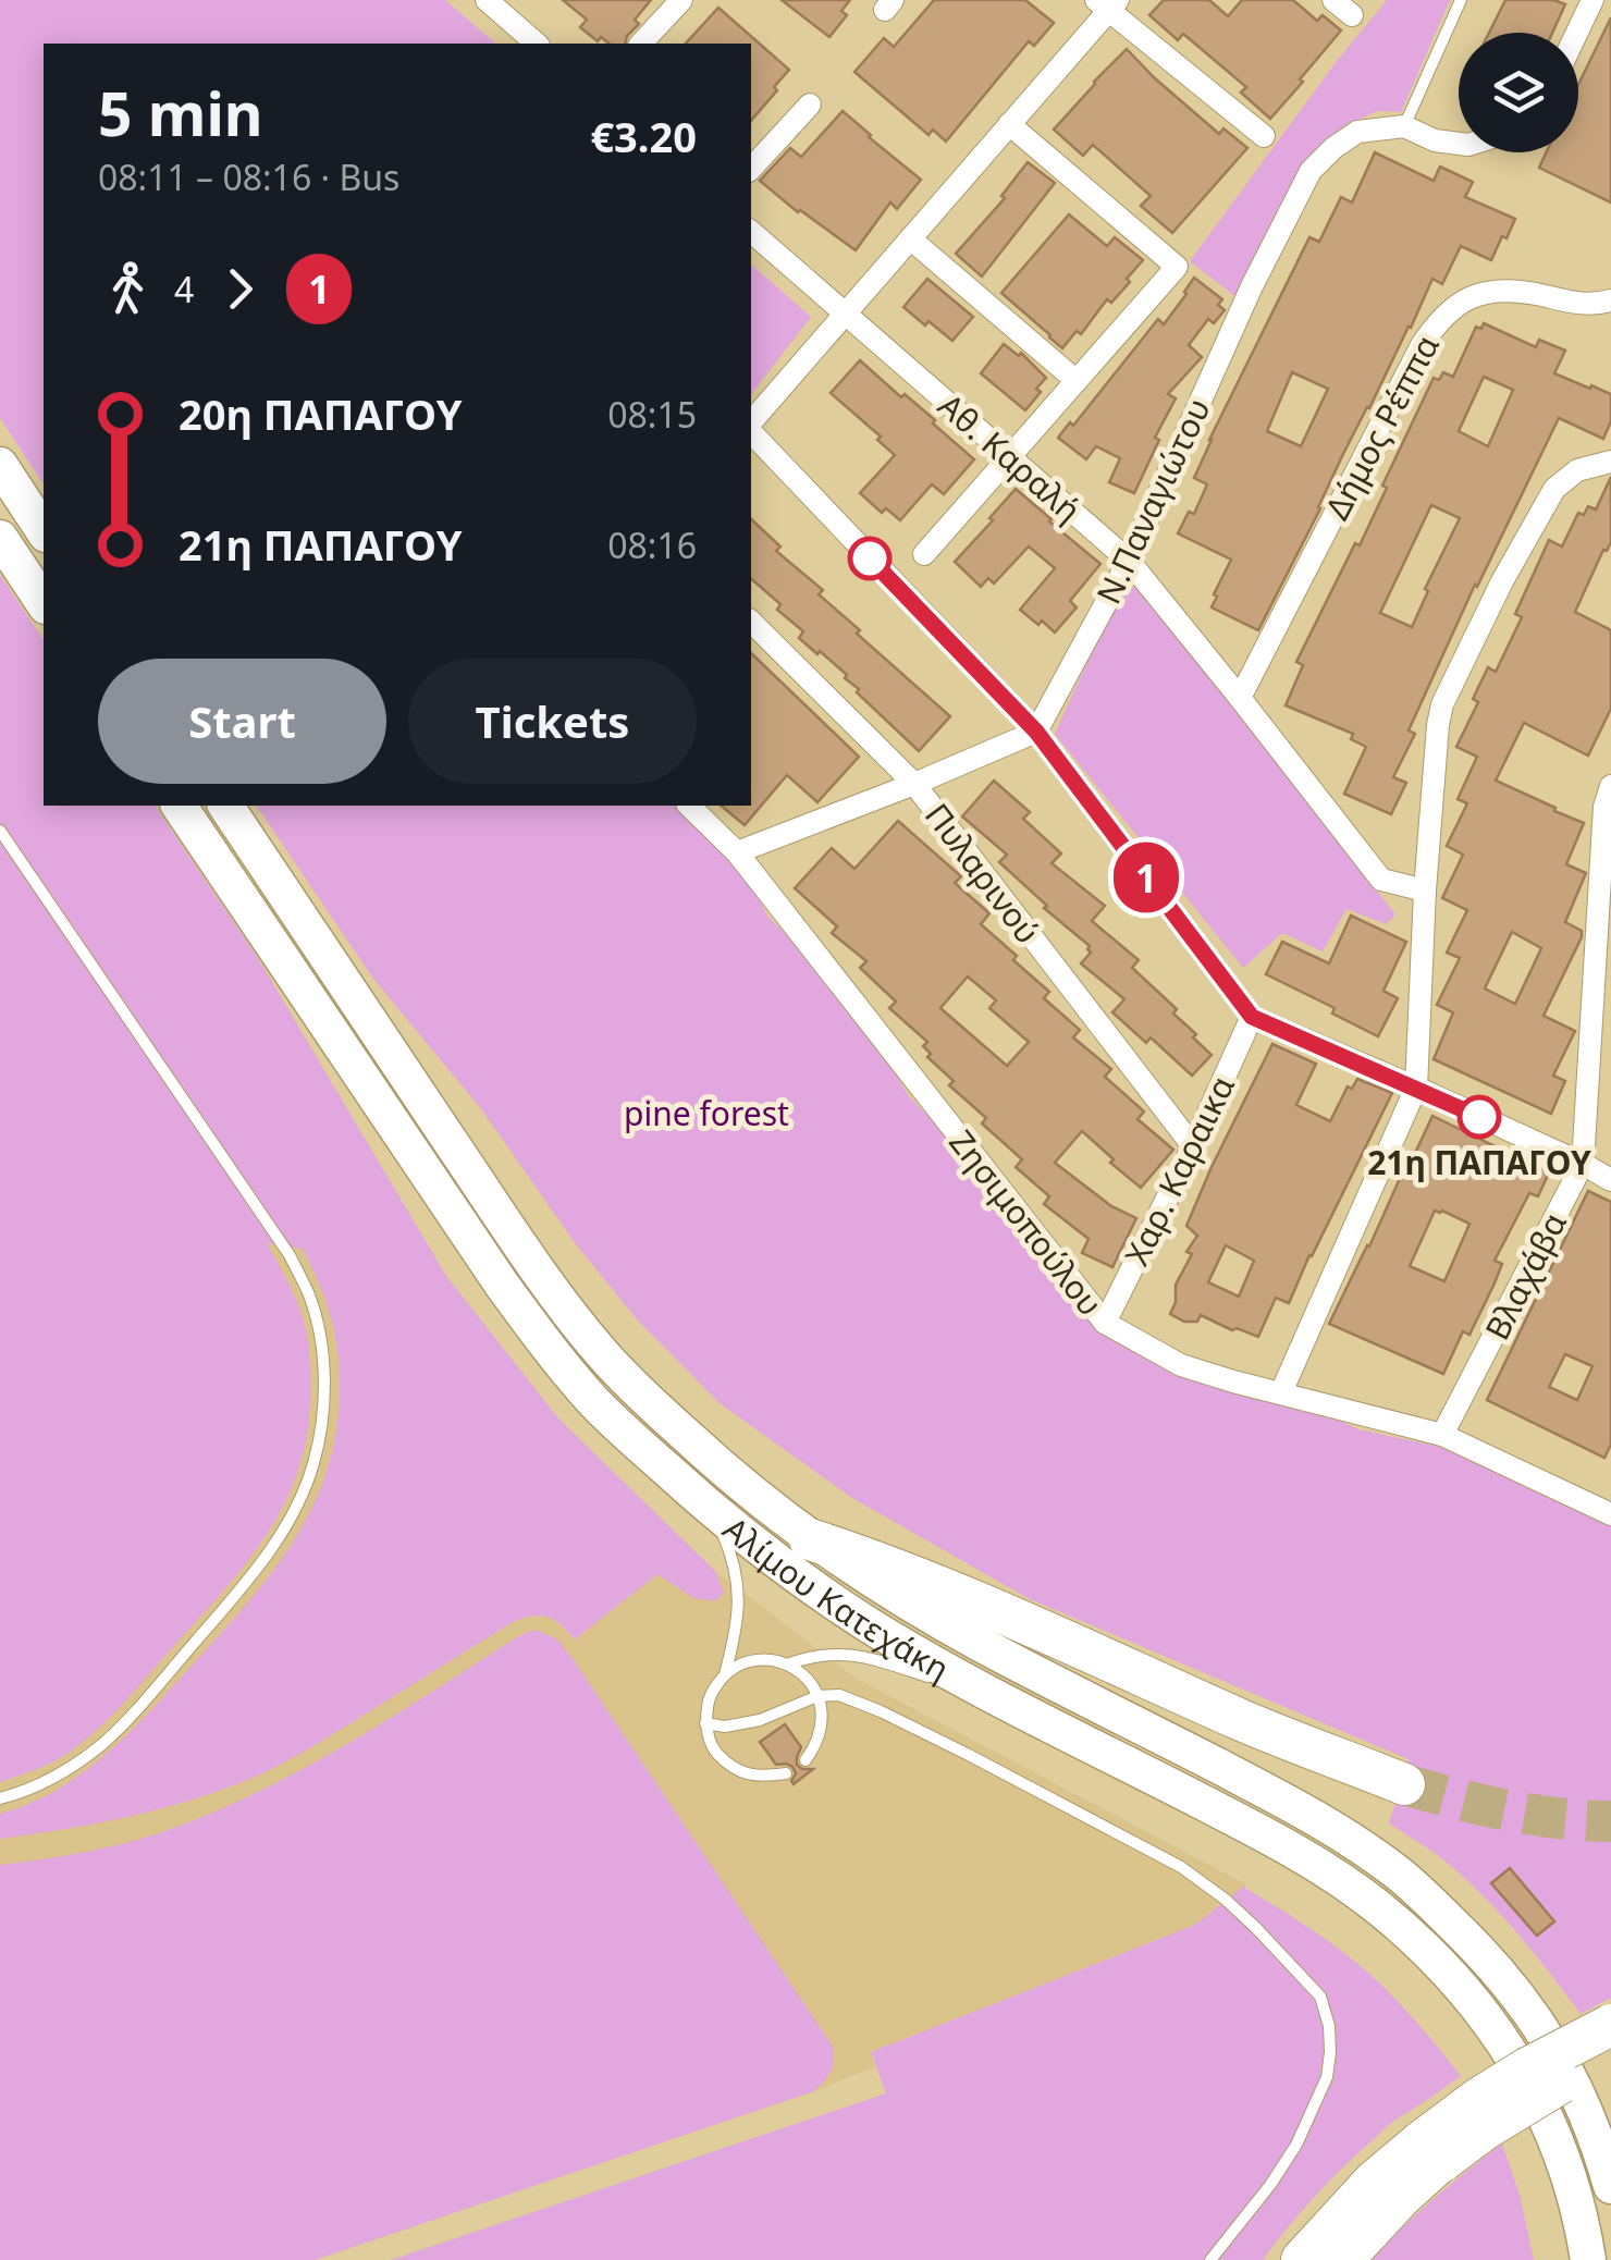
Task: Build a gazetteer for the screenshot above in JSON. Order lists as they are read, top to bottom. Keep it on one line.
{"streets":{"main road":["Αλίμου Κατεχάκη"],"street":["Δήμος Ρέππα","Αθ. Καραλή","Ν.Παναγιώτου","Πυλαρινού","Χαρ. Καραικα","Ζησιμοπούλου","Βλαχάβα"]},"crossings":[["Δήμος Ρέππα","Αθ. Καραλή"],["Αθ. Καραλή","Ν.Παναγιώτου"],["Πυλαρινού","Χαρ. Καραικα"],["Χαρ. Καραικα","Ζησιμοπούλου"],["Ζησιμοπούλου","Βλαχάβα"]],"parks":["pine forest"],"places":["21η ΠΑΠΑΓΟΥ"],"lines":["bus line 1"],"page":{"on_map":"1","heading":["5 min","08:11 – 08:16 · Bus","€3.20"],"legs":["4","1"],"list":[{"name":"20η ΠΑΠΑΓΟΥ","value":"08:15"},{"name":"21η ΠΑΠΑΓΟΥ","value":"08:16"}],"buttons":["Start","Tickets"]}}
